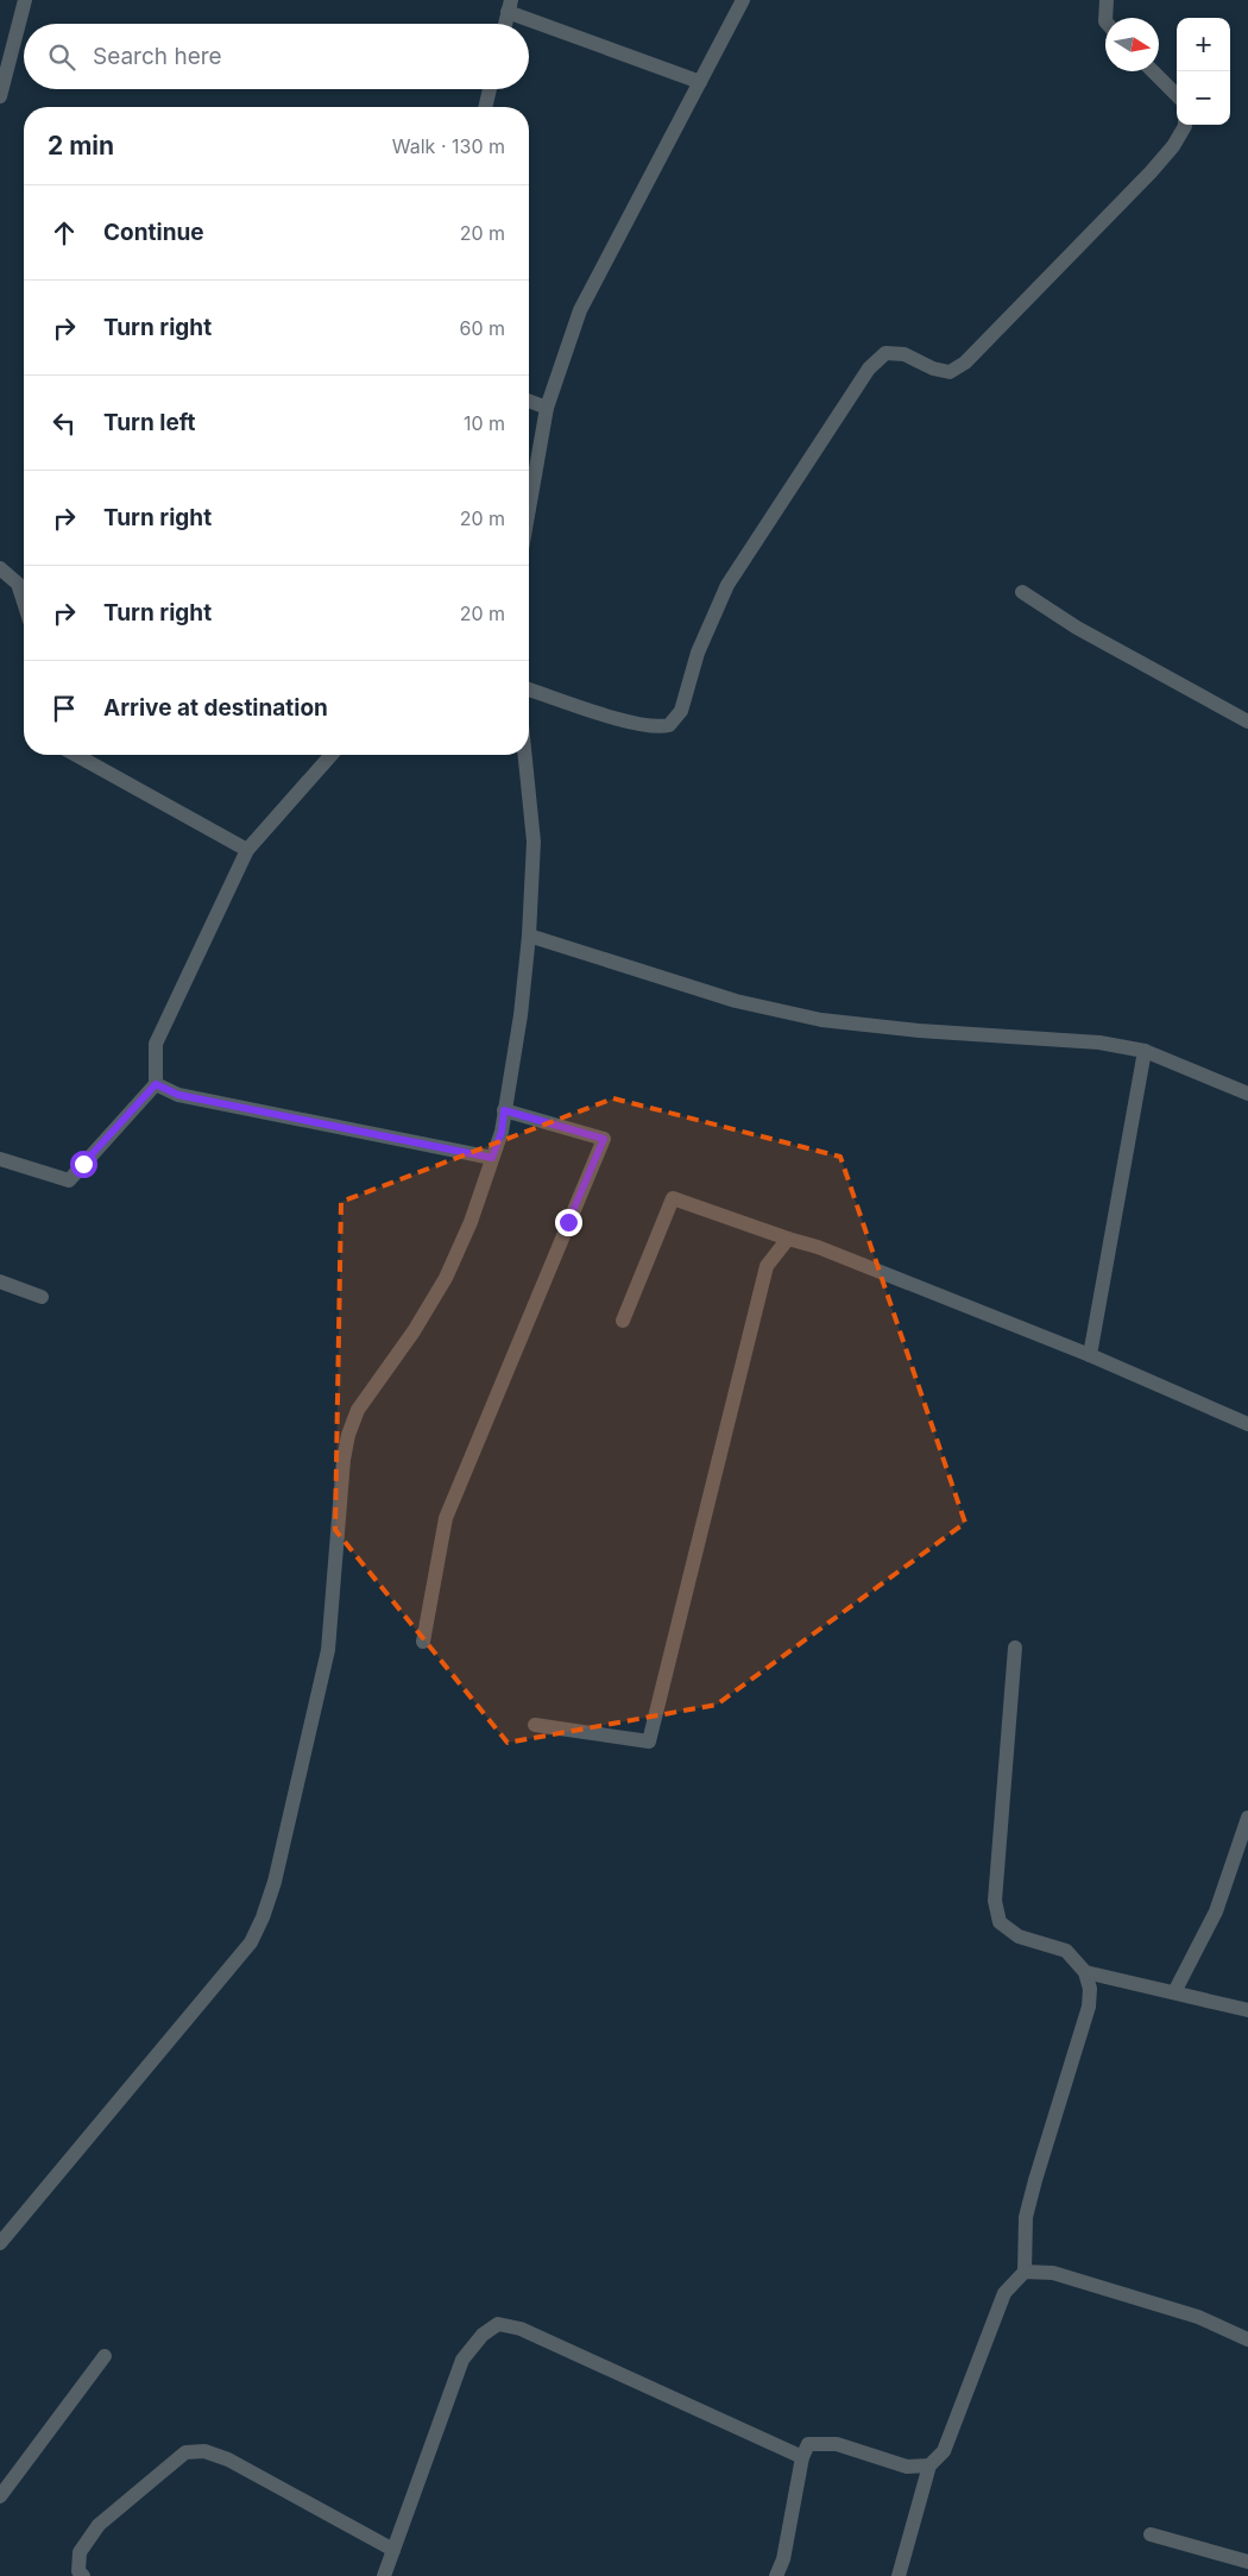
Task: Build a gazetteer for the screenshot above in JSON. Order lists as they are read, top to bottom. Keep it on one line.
{"north":"right","page":{"map_buttons":["+","−"],"search":"Search here","heading":["2 min","Walk · 130 m"],"list":[["Continue","20 m"],["Turn right","60 m"],["Turn left","10 m"],["Turn right","20 m"],["Turn right","20 m"],"Arrive at destination"]}}
